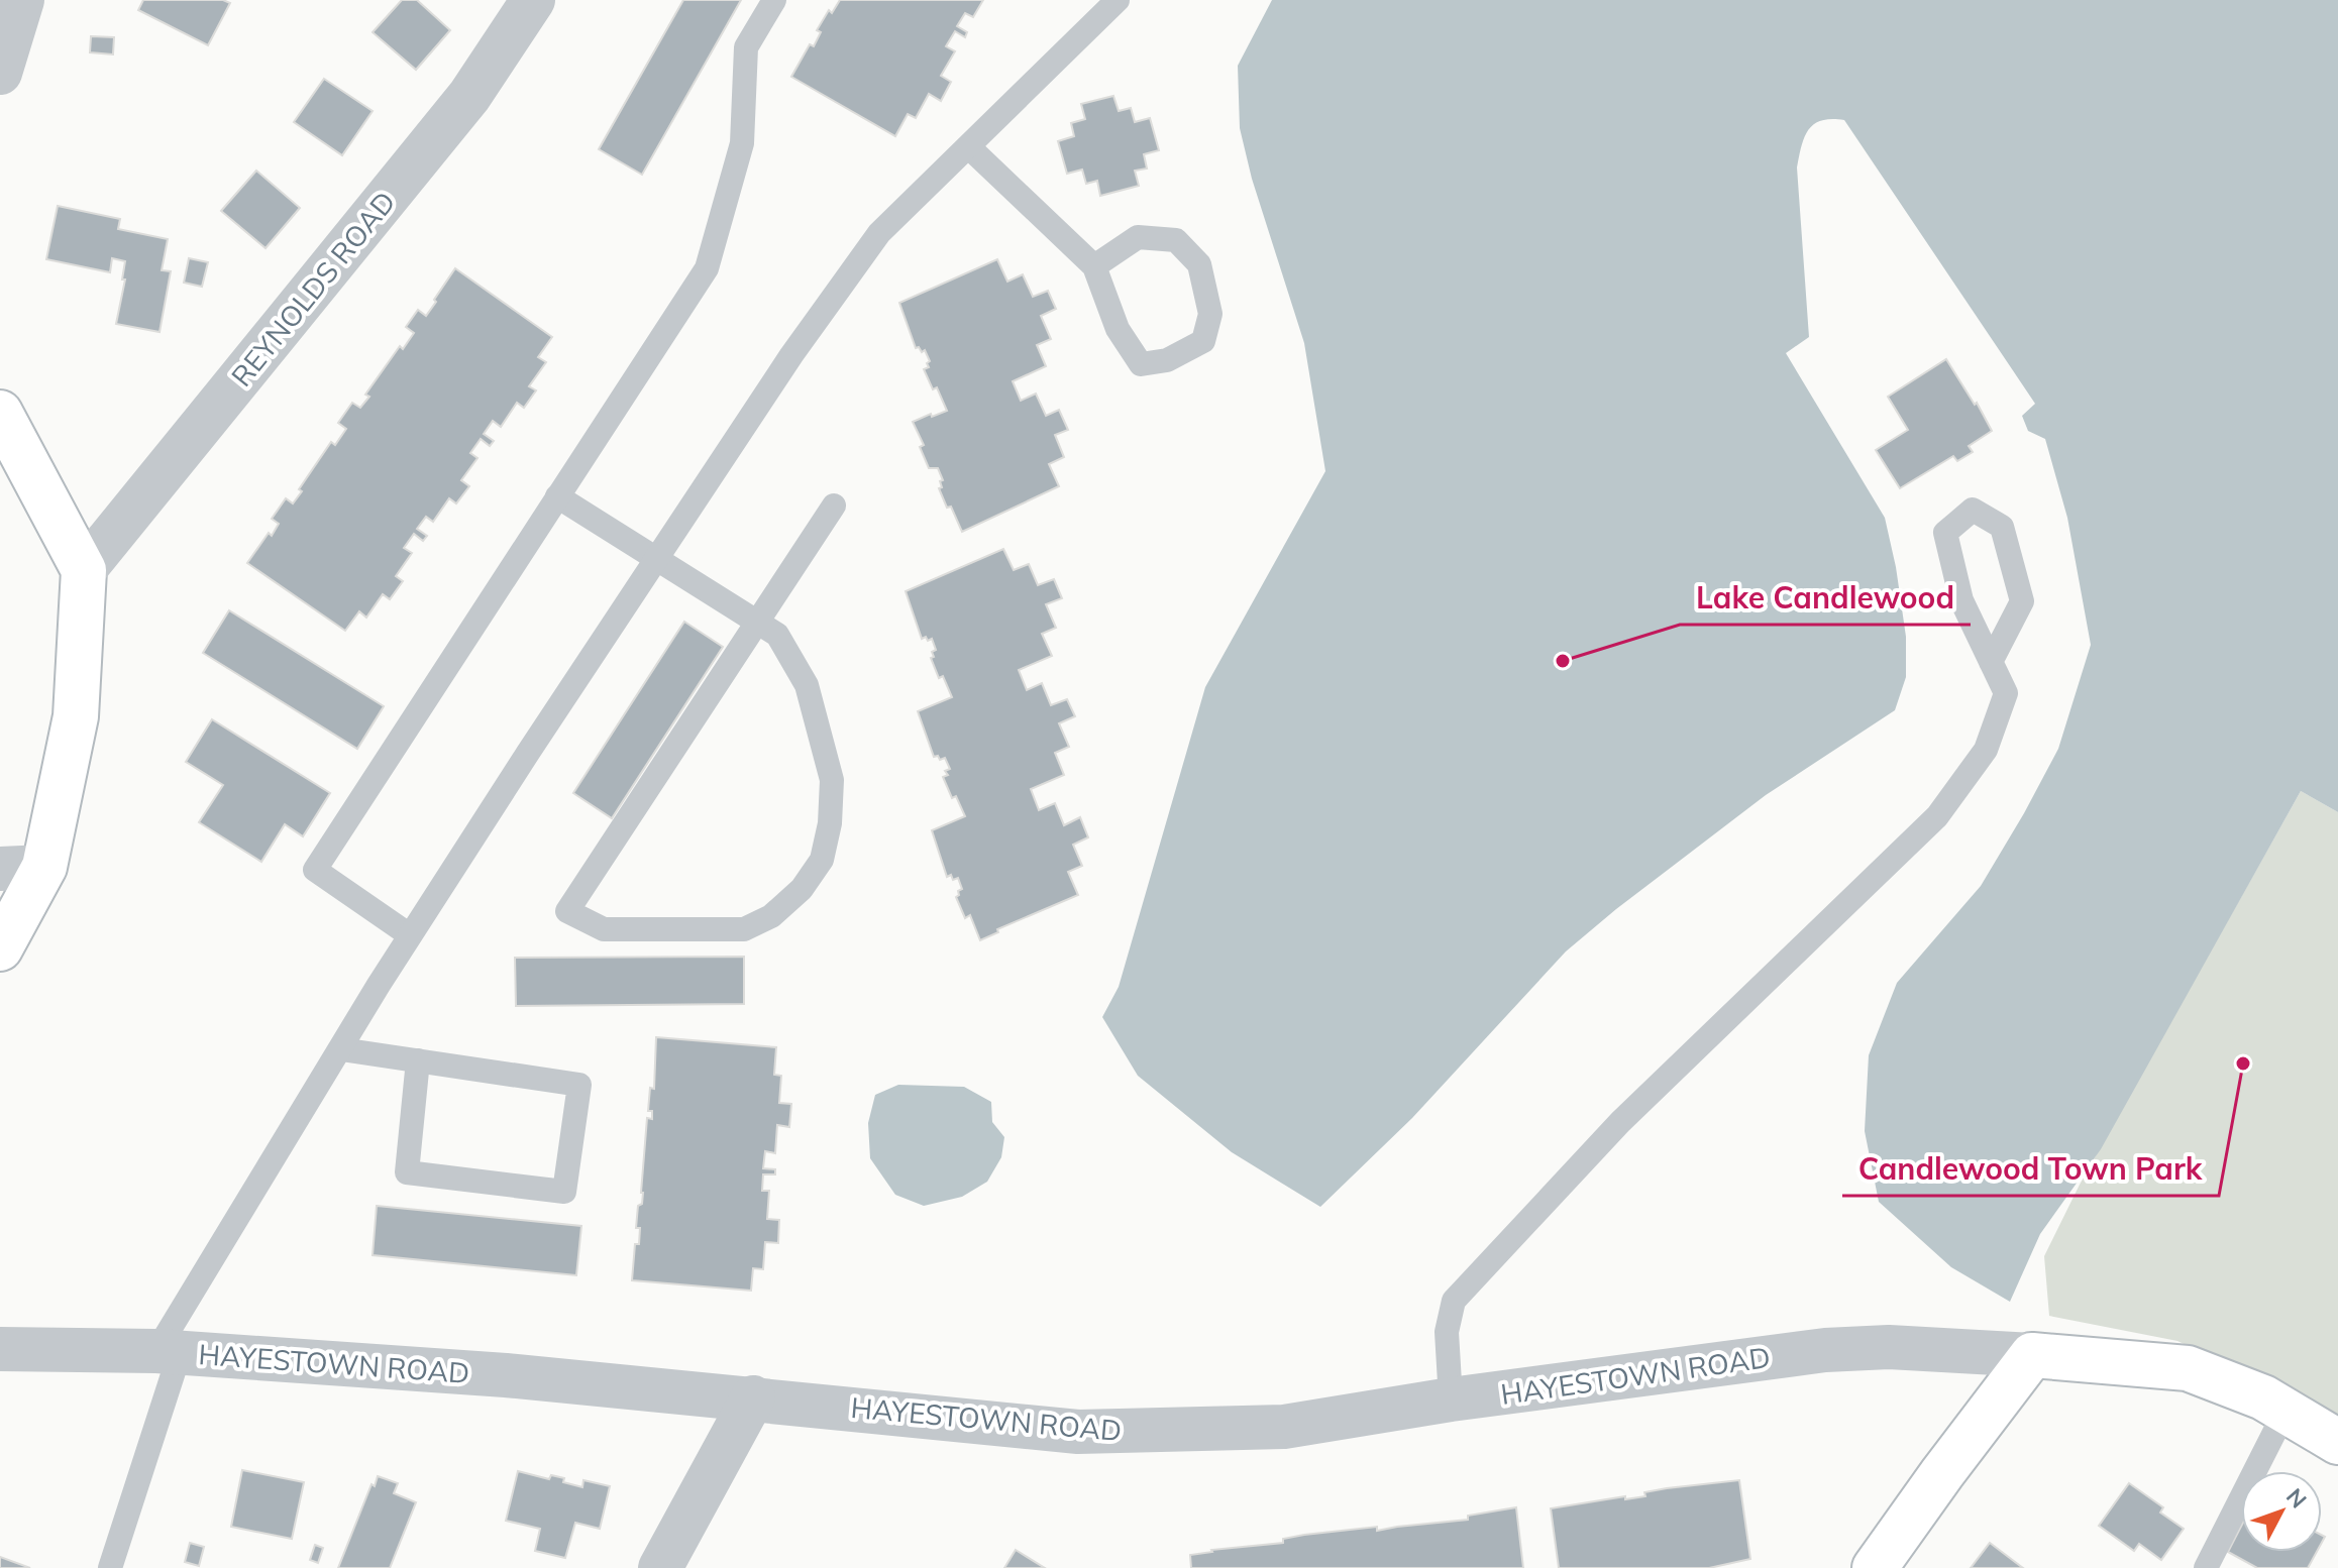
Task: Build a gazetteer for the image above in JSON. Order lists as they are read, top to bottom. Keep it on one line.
{"streets":{"street":["REYNOLDS ROAD","HAYESTOWN ROAD"]},"places":["Lake Candlewood","Candlewood Town Park"],"north":"top right"}
